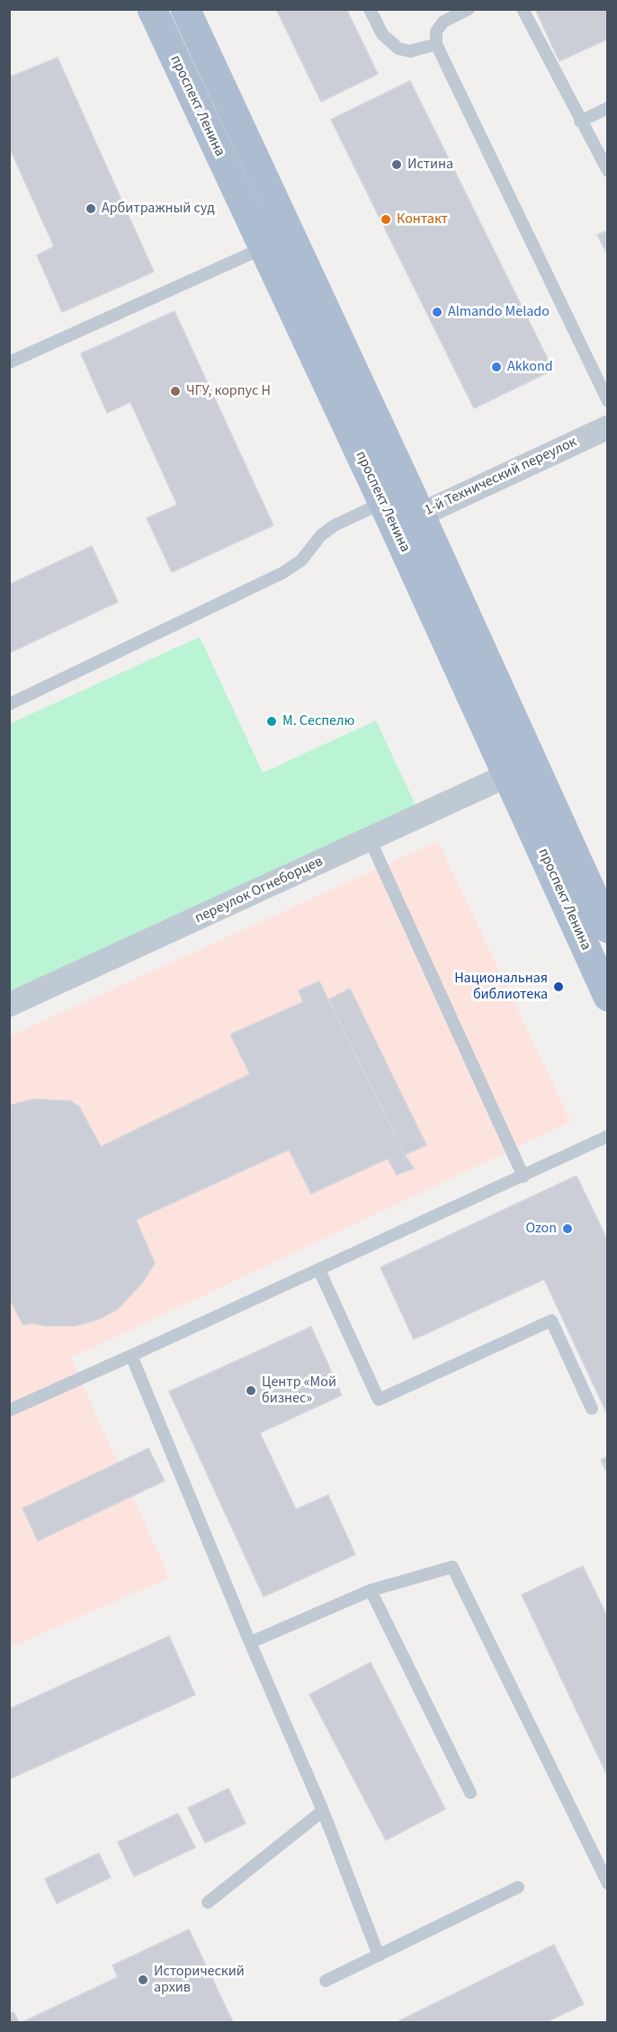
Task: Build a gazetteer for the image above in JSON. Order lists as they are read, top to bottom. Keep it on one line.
{"streets":{"main road":["проспект Ленина","1-й Технический переулок"],"street":["переулок Огнеборцев"]},"crossings":[["проспект Ленина","1-й Технический переулок"],["проспект Ленина","переулок Огнеборцев"]],"places":["Истина","Арбитражный суд","Контакт","Almando Melado","Akkond","ЧГУ, корпус Н","М. Сеспелю","Национальная библиотека","Ozon","Центр «Мой бизнес»","Исторический архив"]}
